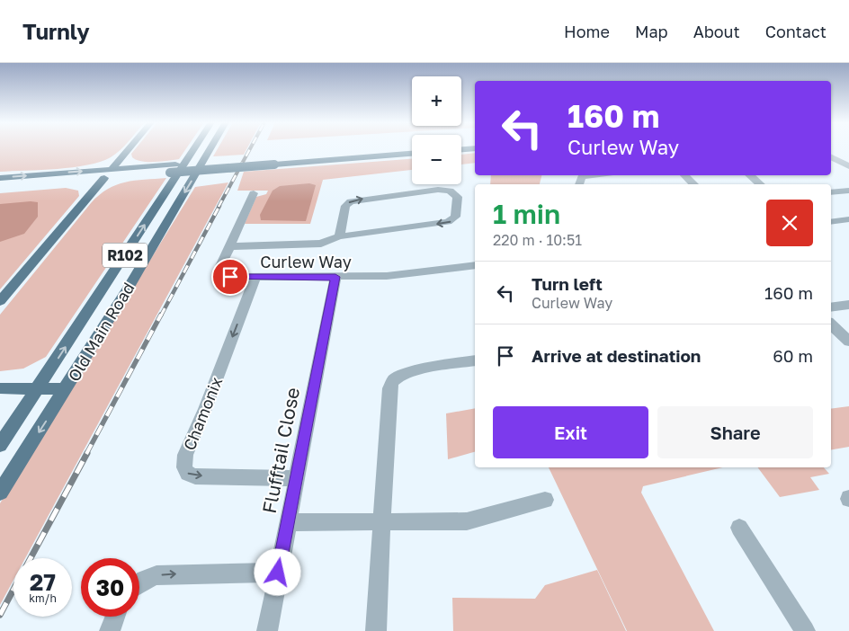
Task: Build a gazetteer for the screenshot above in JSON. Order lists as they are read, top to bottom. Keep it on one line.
{"streets":{"main road":["R102","Old Main Road"],"street":["Curlew Way","Chamonix","Flufftail Close"]},"crossings":[["Curlew Way","Chamonix"],["Curlew Way","Flufftail Close"],["Chamonix","Flufftail Close"]],"page":{"header":"Turnly","nav":["Home","Map","About","Contact"],"map_buttons":["+","−"],"turn":["160 m","Curlew Way"],"heading":["1 min","220 m · 10:51"],"list":[{"name":"Turn left","note":"Curlew Way","value":"160 m"},{"name":"Arrive at destination","value":"60 m"}],"buttons":["Exit","Share"],"speed":"27 km/h","limit":"30"}}
